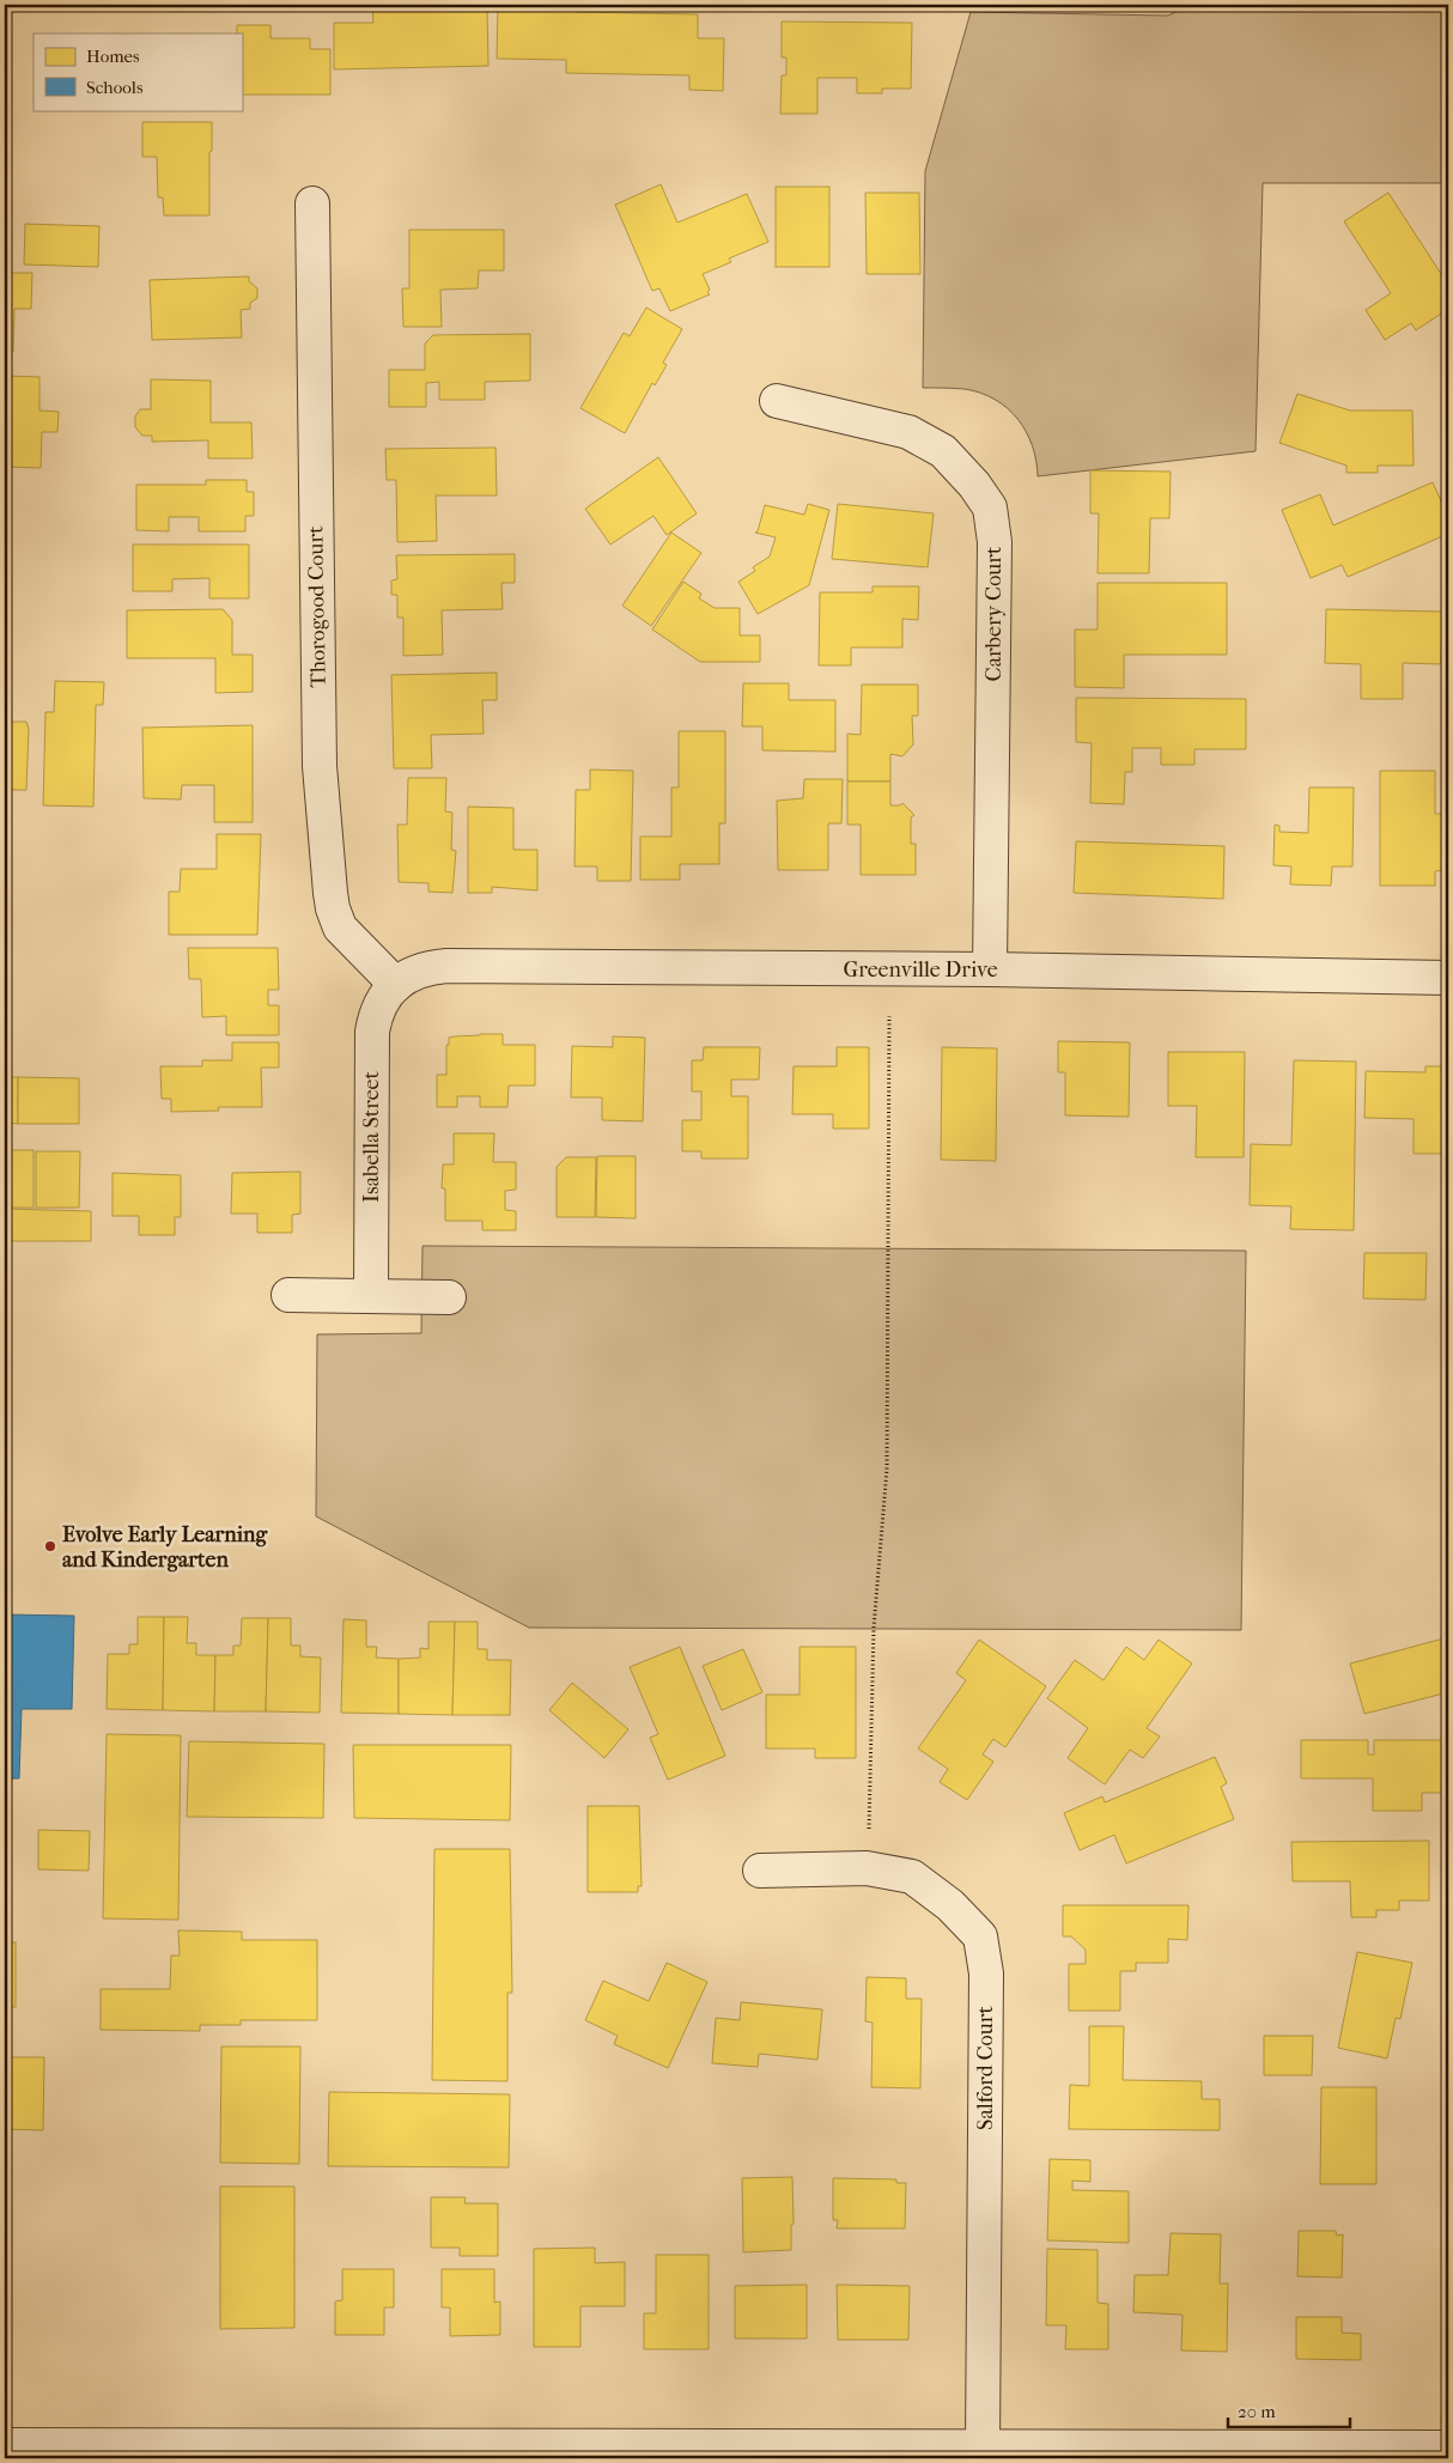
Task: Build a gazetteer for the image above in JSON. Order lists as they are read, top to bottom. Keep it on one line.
{"streets":{"street":["Thorogood Court","Carbery Court","Greenville Drive","Isabella Street","Salford Court"]},"crossings":[["Thorogood Court","Greenville Drive"],["Thorogood Court","Isabella Street"],["Carbery Court","Greenville Drive"],["Greenville Drive","Isabella Street"]],"places":["Evolve Early Learning and Kindergarten"],"legend":["Homes","Schools"],"scale_bar":"20 m"}
